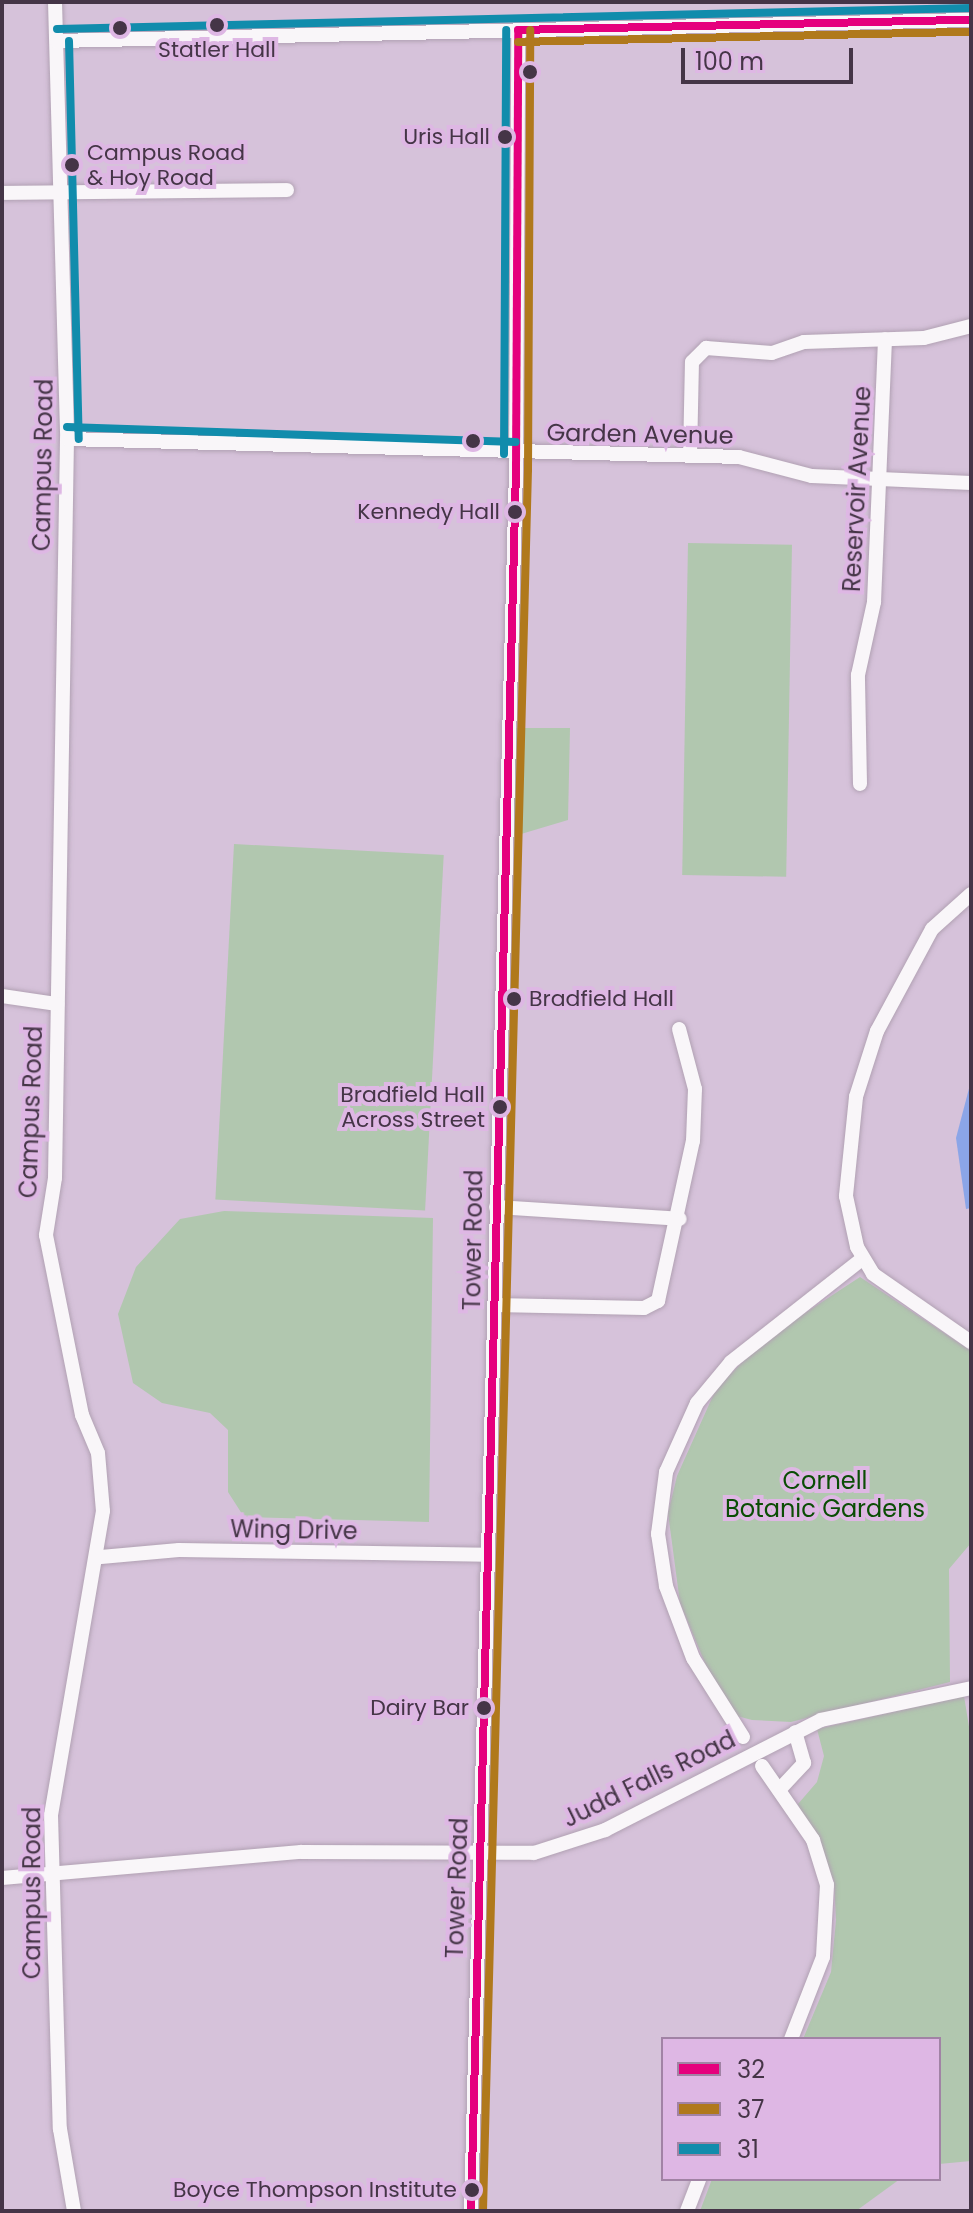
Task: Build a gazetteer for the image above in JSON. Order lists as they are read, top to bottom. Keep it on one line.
{"streets":{"street":["Garden Avenue","Campus Road","Reservoir Avenue","Tower Road","Wing Drive","Judd Falls Road"]},"crossings":[["Garden Avenue","Campus Road"],["Garden Avenue","Reservoir Avenue"],["Garden Avenue","Tower Road"],["Campus Road","Wing Drive"],["Campus Road","Judd Falls Road"],["Tower Road","Wing Drive"],["Tower Road","Judd Falls Road"]],"parks":["Cornell Botanic Gardens"],"places":["Statler Hall","Uris Hall","Campus Road & Hoy Road","Kennedy Hall","Bradfield Hall","Bradfield Hall Across Street","Dairy Bar","Boyce Thompson Institute"],"lines":["transit line 31","transit line 32","transit line 37"],"legend":["32","37","31"],"scale_bar":"100 m"}
